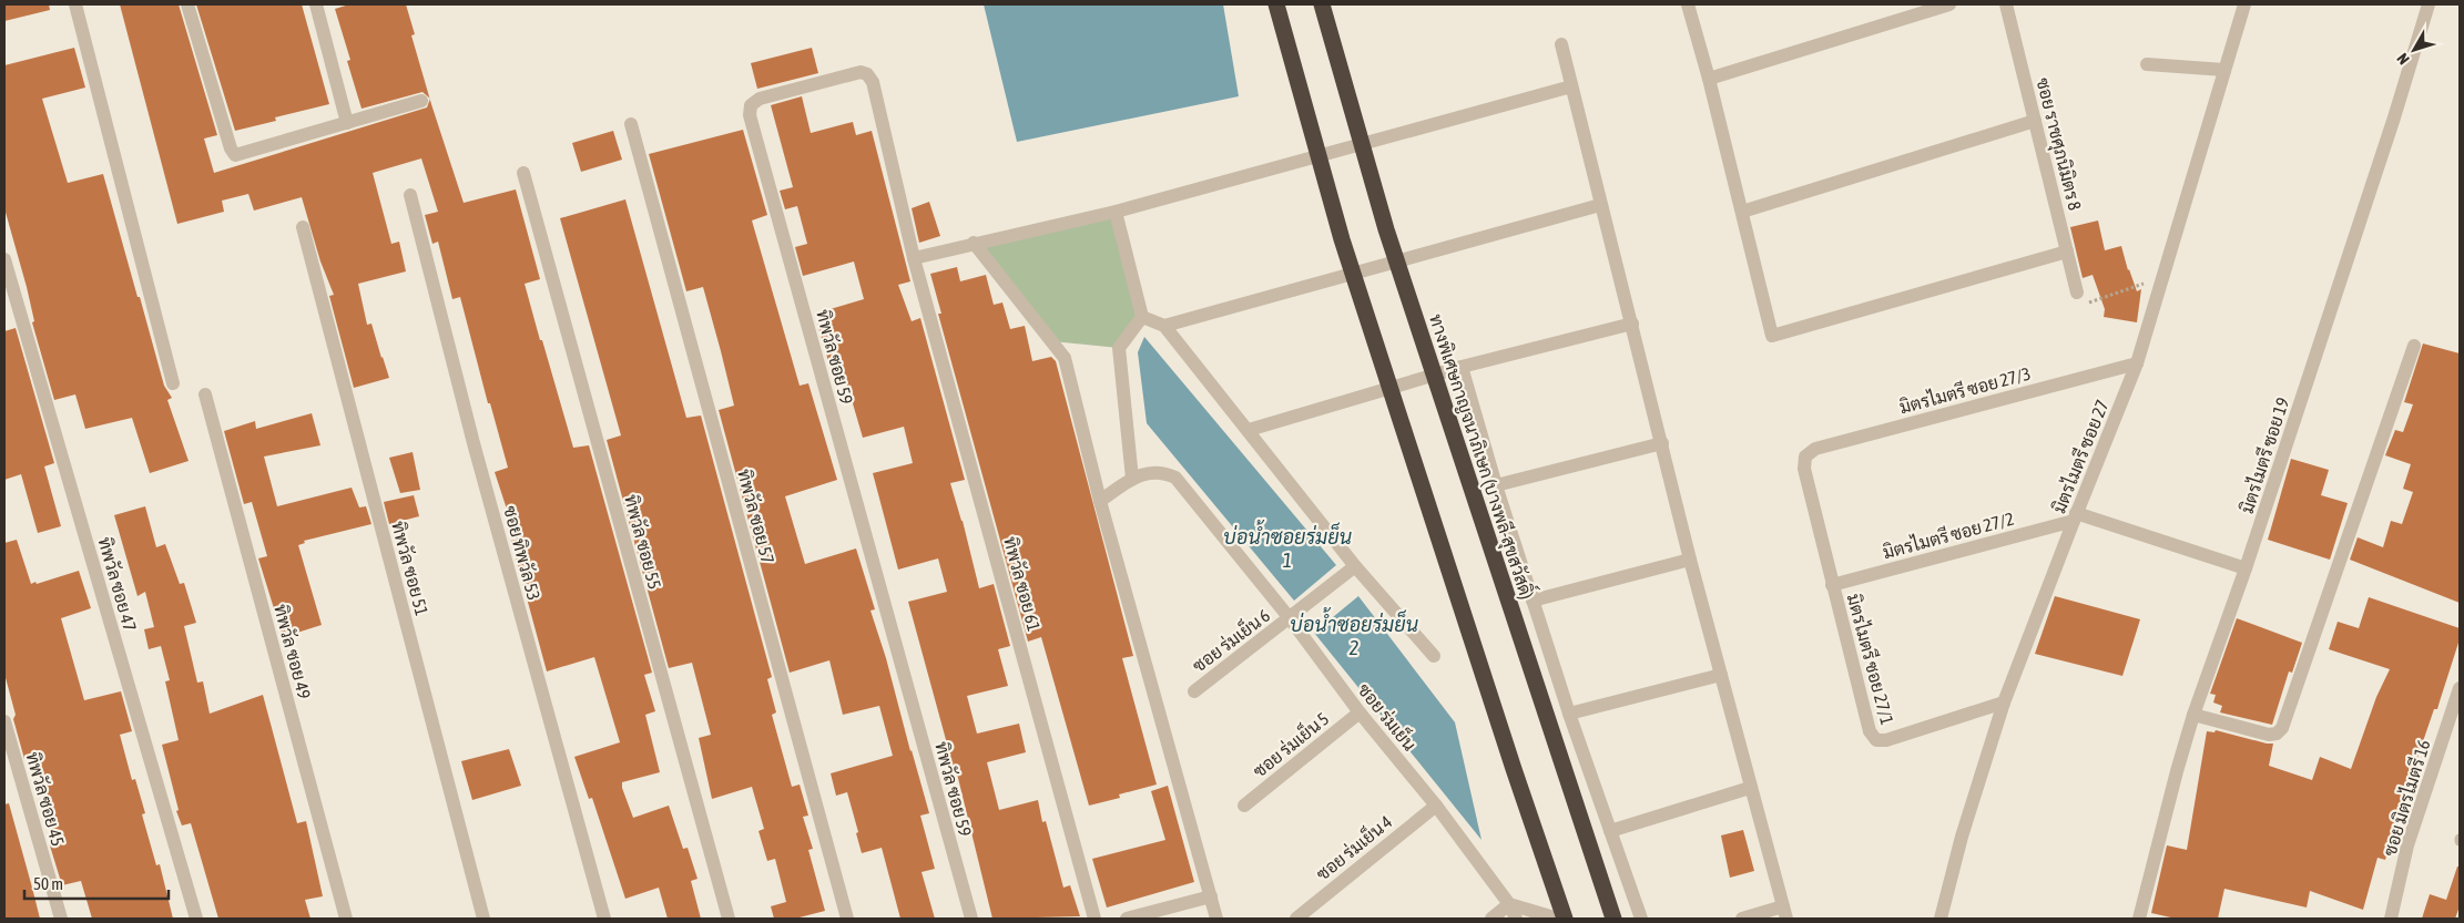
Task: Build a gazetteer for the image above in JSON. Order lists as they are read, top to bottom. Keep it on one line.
{"streets":{"highway":["ทางพิเศษกาญจนาภิเษก (บางพลี-สุขสวัสดิ์)"],"street":["ซอย ราชศุภนิมิตร 8","ทิพวัล ซอย 59","มิตรไมตรี ซอย 27/3","มิตรไมตรี ซอย 19","มิตรไมตรี ซอย 27","ทิพวัล ซอย 57","มิตรไมตรี ซอย 27/2","ทิพวัล ซอย 55","ซอย ทิพวัล 53","ทิพวัล ซอย 51","ทิพวัล ซอย 47","ทิพวัล ซอย 61","ซอย ร่มเย็น 6","ทิพวัล ซอย 49","มิตรไมตรี ซอย 27/1","ซอย ร่มเย็น","ซอย ร่มเย็น 5","ซอย มิตรไมตรี 16","ทิพวัล ซอย 45","ซอย ร่มเย็น 4"]},"crossings":[["ทิพวัล ซอย 59","ทิพวัล ซอย 61"],["มิตรไมตรี ซอย 27/3","มิตรไมตรี ซอย 27"],["มิตรไมตรี ซอย 27/3","มิตรไมตรี ซอย 27/1"],["มิตรไมตรี ซอย 27","มิตรไมตรี ซอย 27/2"],["มิตรไมตรี ซอย 27","มิตรไมตรี ซอย 27/1"],["มิตรไมตรี ซอย 27/2","มิตรไมตรี ซอย 27/1"],["ซอย ร่มเย็น 6","ซอย ร่มเย็น"],["ซอย ร่มเย็น","ซอย ร่มเย็น 5"],["ซอย ร่มเย็น","ซอย ร่มเย็น 4"]],"water":["บ่อน้ำซอยร่มย็น 1","บ่อน้ำซอยร่มย็น 2"],"scale_bar":"50 m","north":"bottom left"}
